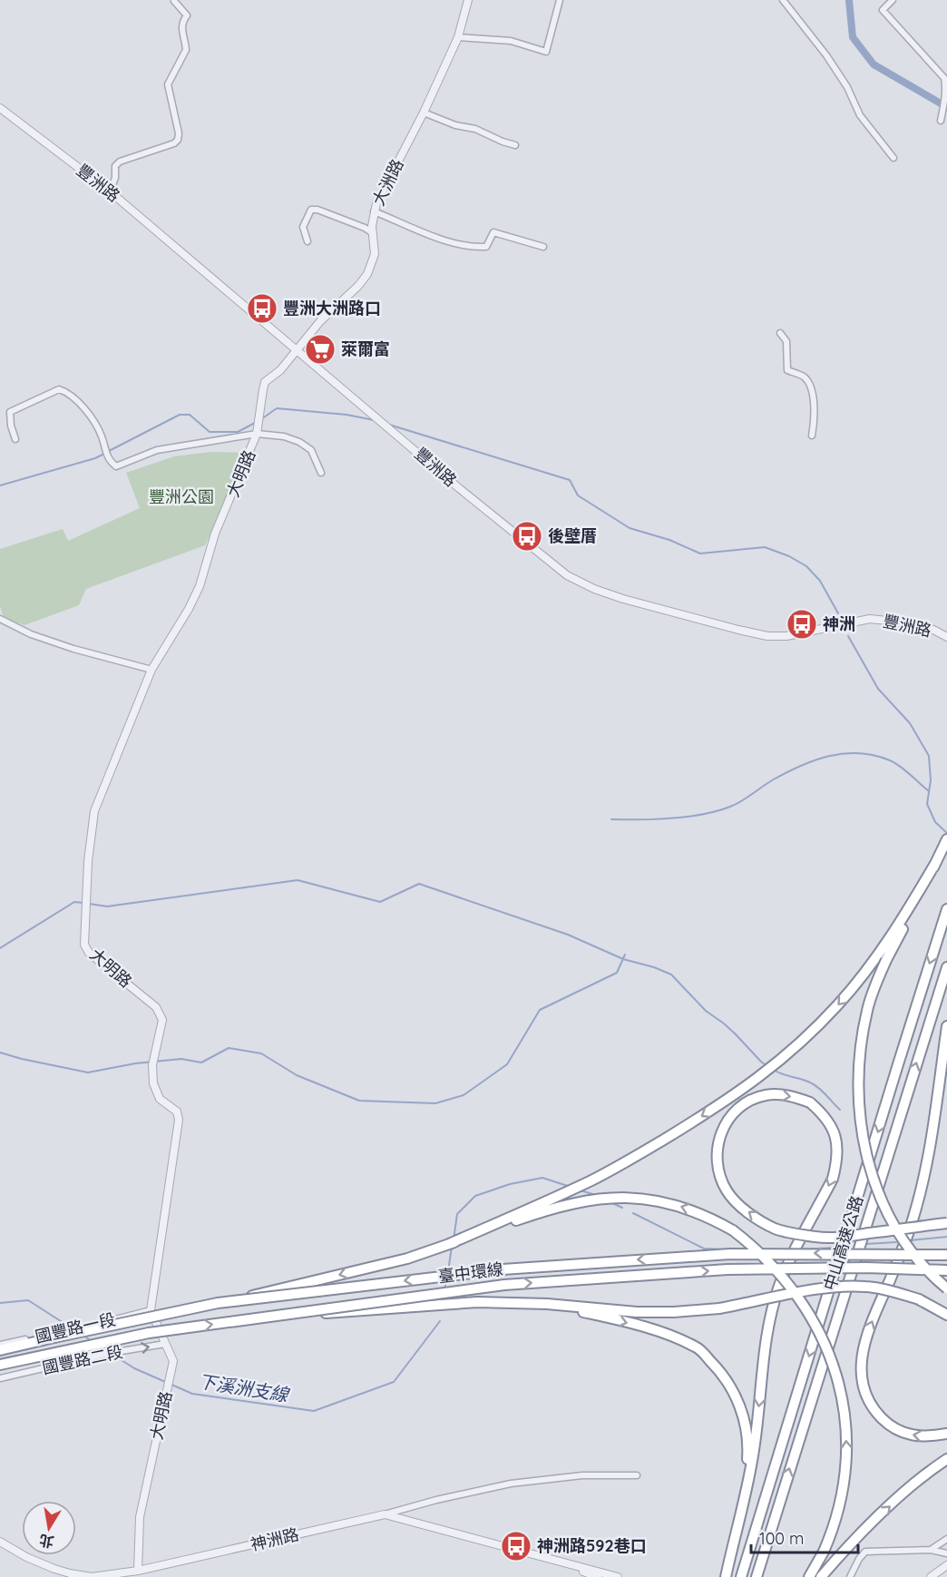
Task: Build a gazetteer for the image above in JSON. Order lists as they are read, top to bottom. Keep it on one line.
{"streets":{"highway":["中山高速公路","臺中環線"],"street":["大洲路","豐洲路","大明路","國豐路一段","國豐路二段","神洲路"]},"crossings":[["大洲路","豐洲路"],["大洲路","大明路"],["豐洲路","大明路"],["大明路","國豐路一段"],["大明路","國豐路二段"],["大明路","神洲路"]],"one_way":["國豐路二段"],"water":["下溪洲支線"],"parks":["豐洲公園"],"places":{"bus stop":["豐洲大洲路口","後壁厝","神洲","神洲路592巷口"],"supermarket":["萊爾富"]},"scale_bar":"100 m","north":"bottom"}
